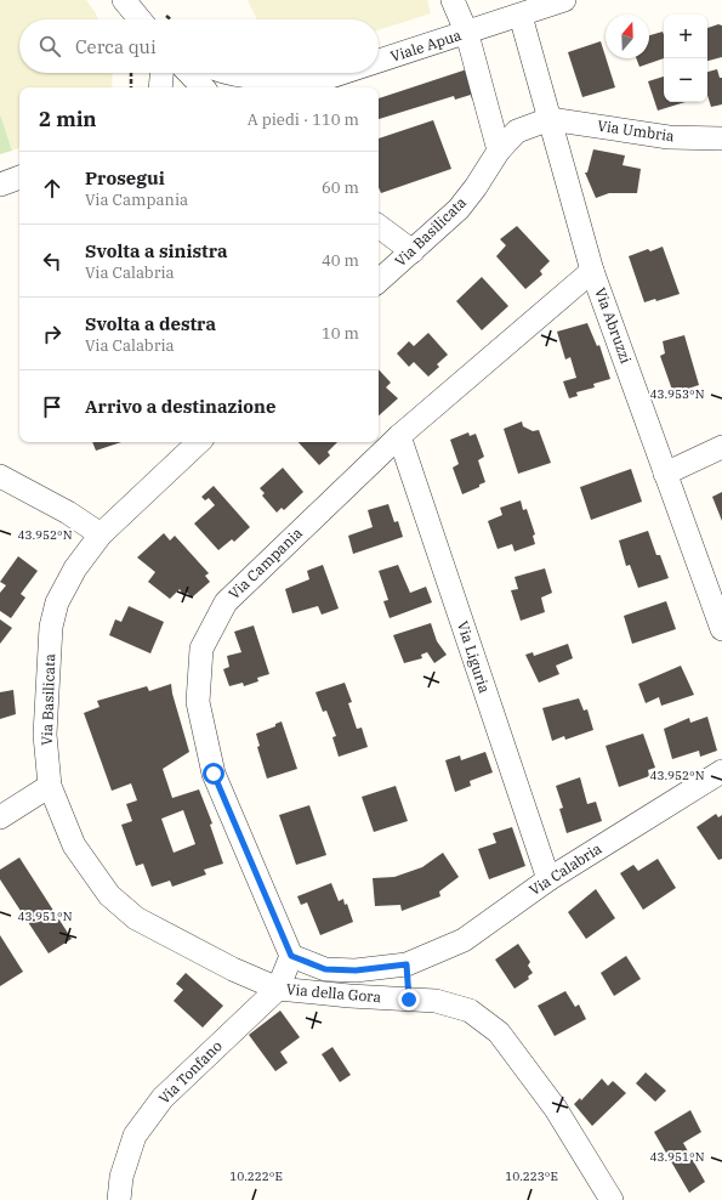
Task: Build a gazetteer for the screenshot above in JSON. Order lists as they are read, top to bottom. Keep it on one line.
{"streets":{"street":["Viale Apua","Via Umbria","Via Basilicata","Via Abruzzi","Via Campania","Via Liguria","Via Calabria","Via della Gora","Via Tonfano"]},"crossings":[["Viale Apua","Via Abruzzi"],["Via Umbria","Via Basilicata"],["Via Umbria","Via Abruzzi"],["Via Basilicata","Via Abruzzi"],["Via Basilicata","Via della Gora"],["Via Basilicata","Via Tonfano"],["Via Abruzzi","Via Campania"],["Via Campania","Via Liguria"],["Via Campania","Via Calabria"],["Via Liguria","Via Calabria"],["Via della Gora","Via Tonfano"]],"north":"top","page":{"map_buttons":["+","−"],"search":"Cerca qui","heading":["2 min","A piedi · 110 m"],"list":[["Prosegui","Via Campania","60 m"],["Svolta a sinistra","Via Calabria","40 m"],["Svolta a destra","Via Calabria","10 m"],"Arrivo a destinazione"]},"coordinates":["43.953°N","43.952°N","43.951°N","10.222°E","10.223°E"]}
